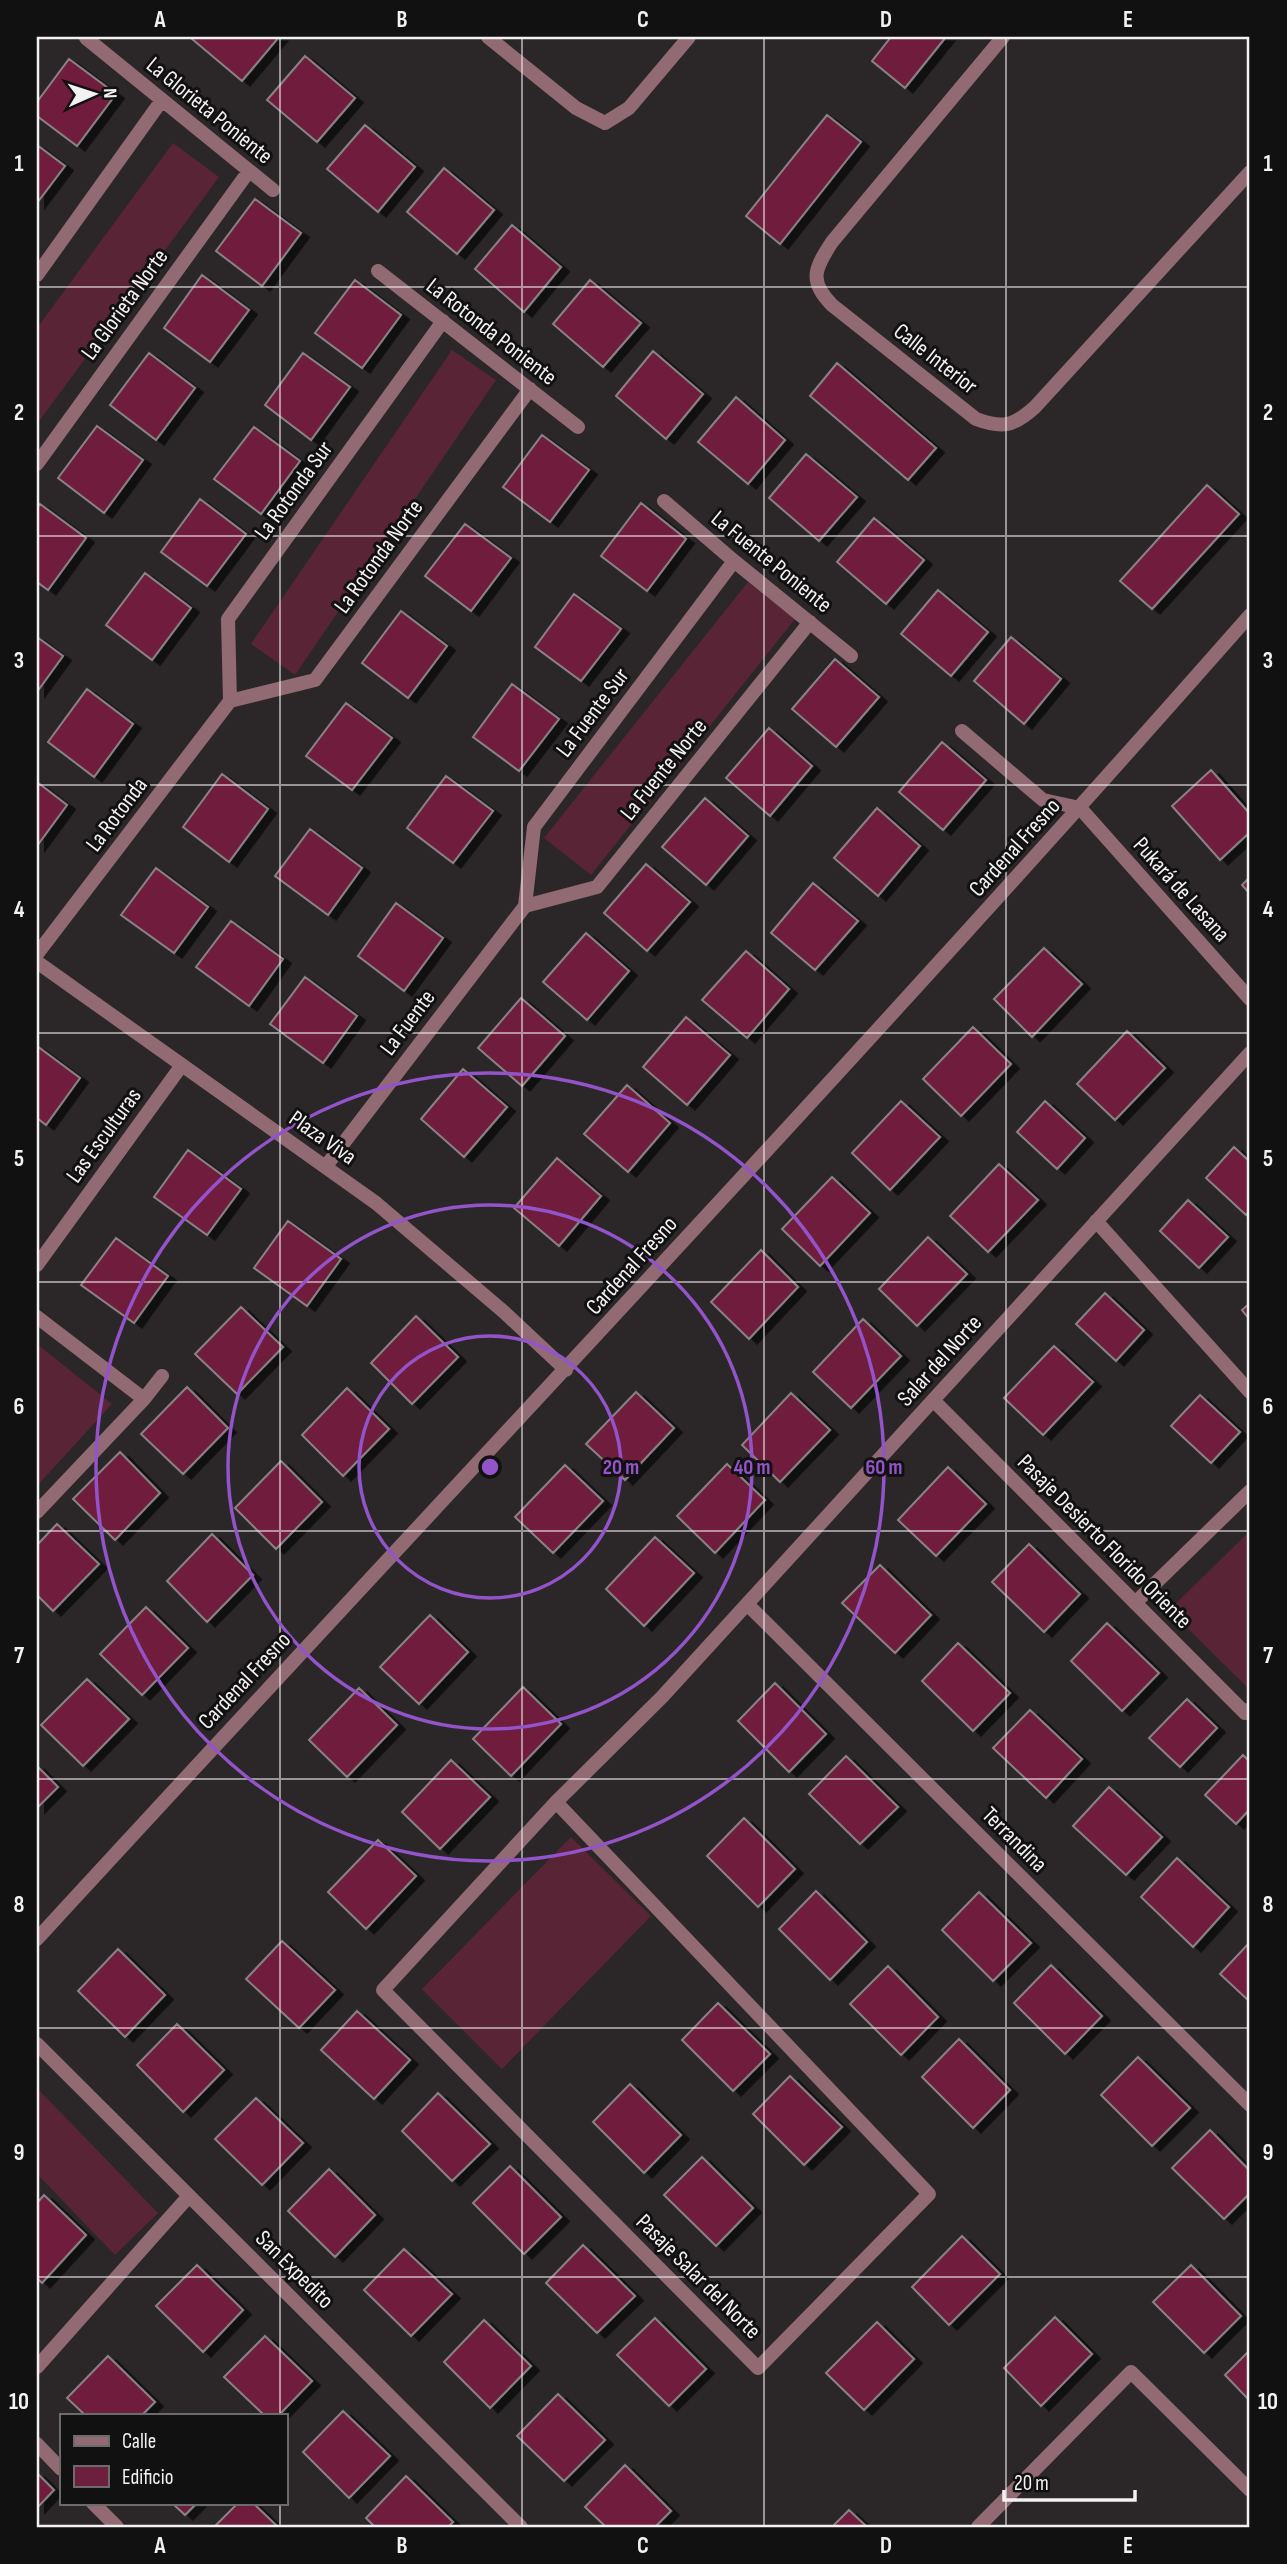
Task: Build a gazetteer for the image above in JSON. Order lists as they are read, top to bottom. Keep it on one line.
{"streets":{"street":["La Glorieta Poniente","La Glorieta Norte","La Rotonda Poniente","Calle Interior","La Rotonda Sur","La Rotonda Norte","La Fuente Poniente","La Fuente Sur","La Fuente Norte","La Rotonda","Cardenal Fresno","Pukará de Lasana","La Fuente","Las Esculturas","Plaza Viva","Salar del Norte","Pasaje Desierto Florido Oriente","Terrandina","San Expedito","Pasaje Salar del Norte"]},"crossings":[["La Glorieta Poniente","La Glorieta Norte"],["La Rotonda Poniente","La Rotonda Sur"],["La Rotonda Poniente","La Rotonda Norte"],["La Rotonda Sur","La Rotonda Norte"],["La Rotonda Sur","La Rotonda"],["La Rotonda Norte","La Rotonda"],["La Fuente Poniente","La Fuente Sur"],["La Fuente Poniente","La Fuente Norte"],["La Fuente Sur","La Fuente Norte"],["La Fuente Sur","La Fuente"],["La Fuente Norte","La Fuente"],["Cardenal Fresno","Pukará de Lasana"],["Cardenal Fresno","Plaza Viva"],["La Fuente","Plaza Viva"],["Las Esculturas","Plaza Viva"],["Salar del Norte","Pasaje Desierto Florido Oriente"],["Salar del Norte","Terrandina"],["Salar del Norte","Pasaje Salar del Norte"]],"legend":["Calle","Edificio"],"scale_bar":"20 m","north":"right","grid":{"columns":["A","B","C","D","E"],"rows":["1","2","3","4","5","6","7","8","9","10"]},"rings":["20 m","40 m","60 m"]}
